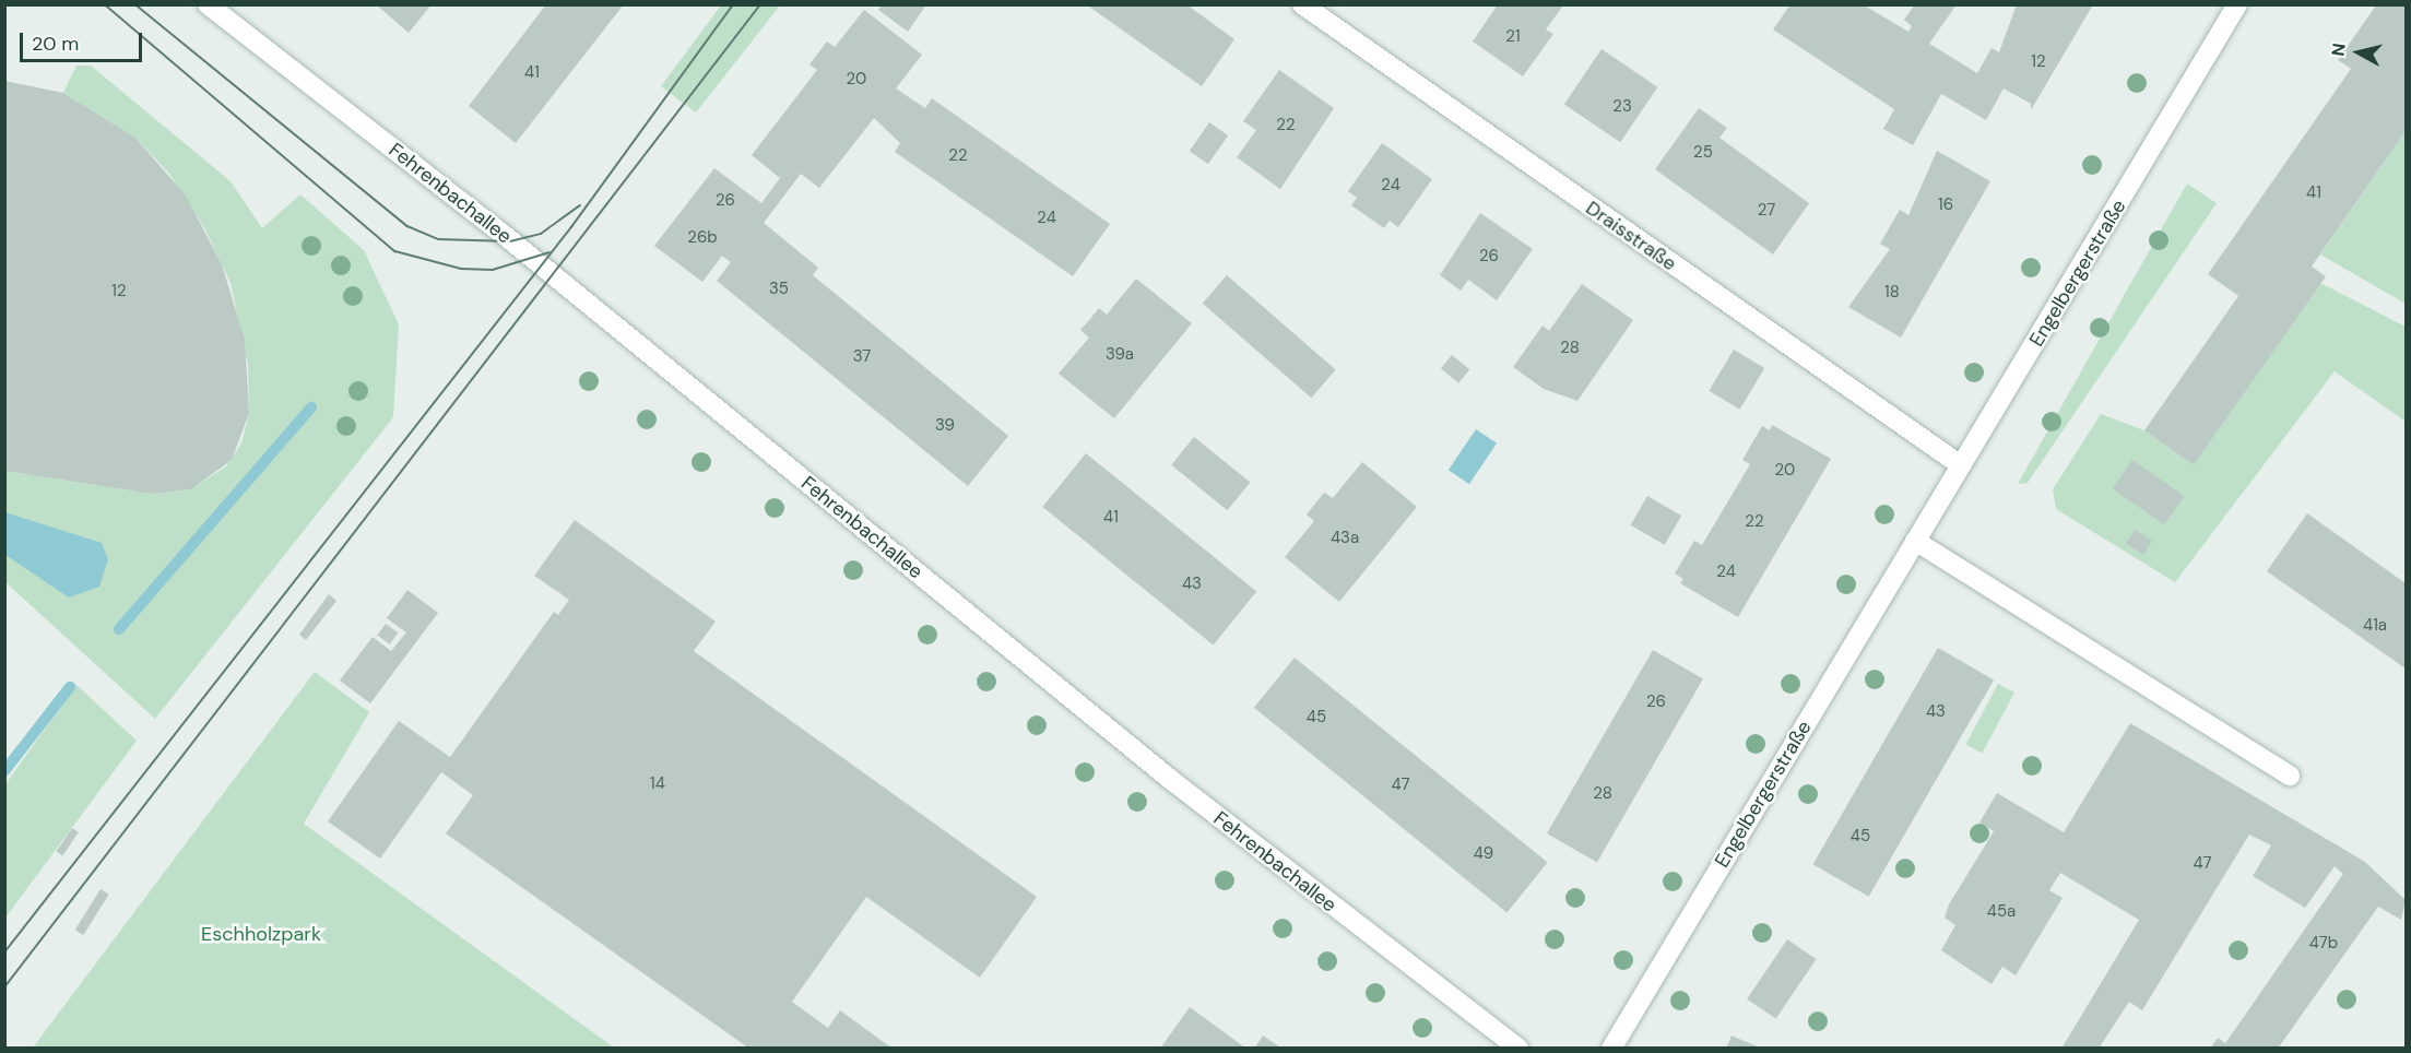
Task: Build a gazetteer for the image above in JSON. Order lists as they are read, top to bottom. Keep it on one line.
{"streets":{"street":["Fehrenbachallee","Draisstraße","Engelbergerstraße"]},"crossings":[["Draisstraße","Engelbergerstraße"]],"parks":["Eschholzpark"],"house_numbers":["21","12","41","20","23","22","25","22","24","41","26","16","27","24","26b","26","35","12","18","28","39a","37","39","20","41","22","43a","24","43","41a","26","43","45","14","47","28","45","49","47","45a","47b"],"scale_bar":"20 m","north":"left"}
